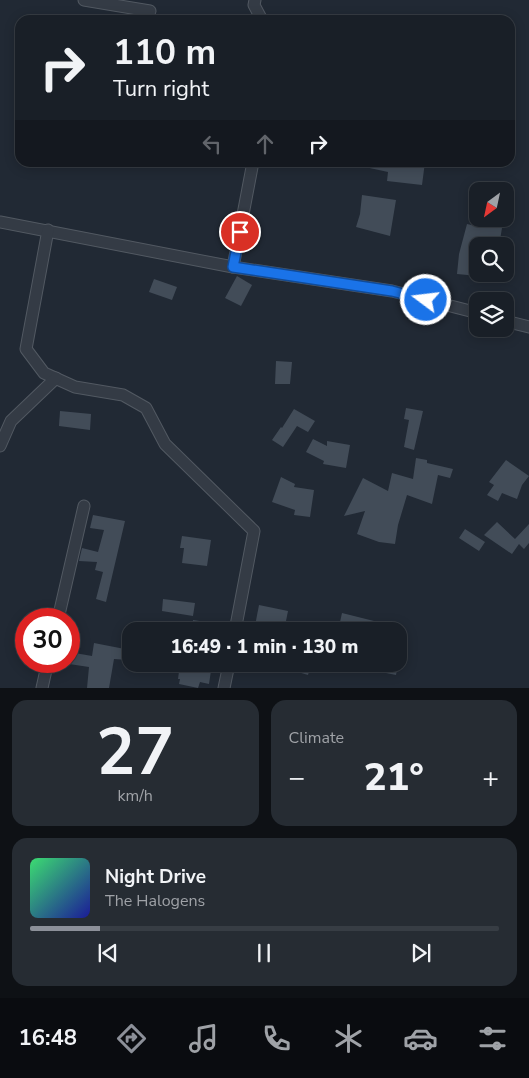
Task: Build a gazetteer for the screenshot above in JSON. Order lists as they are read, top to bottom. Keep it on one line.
{"north":"bottom left","page":{"turn":["110 m","Turn right"],"limit":"30","trip":"16:49 · 1 min · 130 m","tile":[["27","km/h"],"Climate"],"heat":["−","21°","+"],"song":["Night Drive","The Halogens"],"tabs":"16:48"}}
